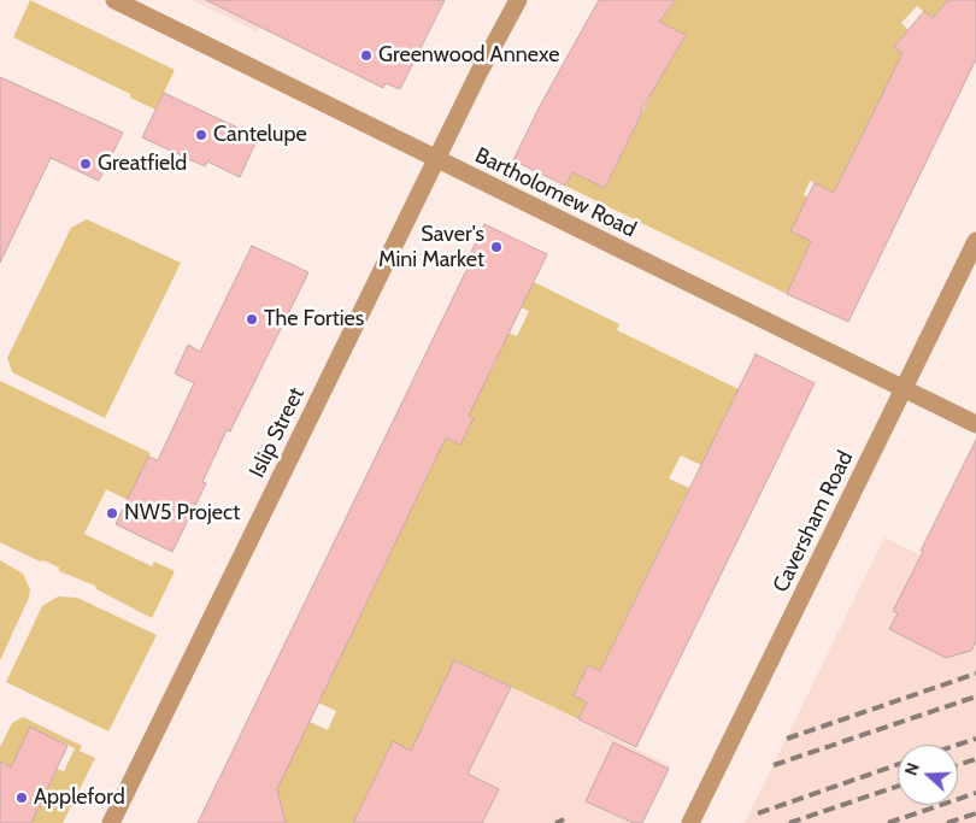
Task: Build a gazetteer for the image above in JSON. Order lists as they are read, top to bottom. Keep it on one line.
{"streets":{"street":["Bartholomew Road","Islip Street","Caversham Road"]},"crossings":[["Bartholomew Road","Islip Street"],["Bartholomew Road","Caversham Road"]],"places":["Greenwood Annexe","Cantelupe","Greatfield","Saver's Mini Market","The Forties","NW5 Project","Appleford"],"north":"left"}
